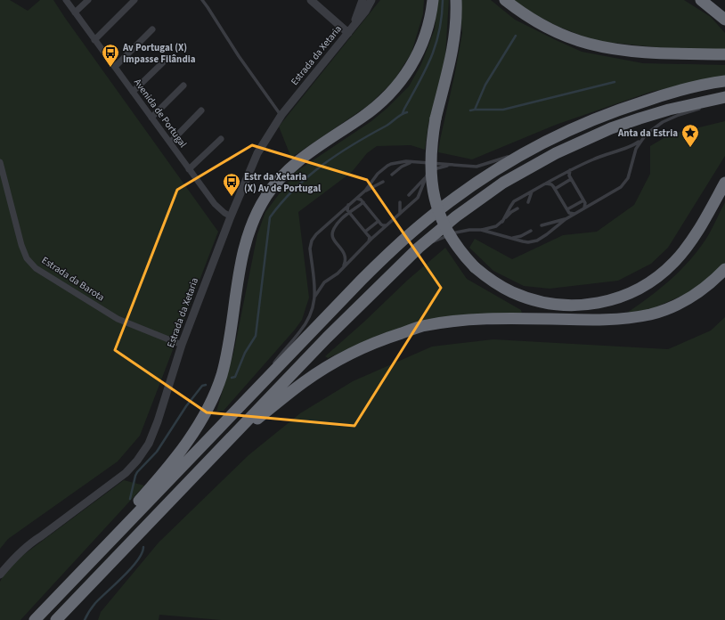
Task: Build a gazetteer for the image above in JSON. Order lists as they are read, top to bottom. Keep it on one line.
{"streets":{"street":["Estrada da Xetaria","Avenida de Portugal","Estrada da Barota"]},"crossings":[["Estrada da Xetaria","Avenida de Portugal"],["Estrada da Xetaria","Estrada da Barota"]],"places":{"bus stop":["Av Portugal (X) Impasse Filândia","Estr da Xetaria (X) Av de Portugal"],"place":["Anta da Estria"]}}
